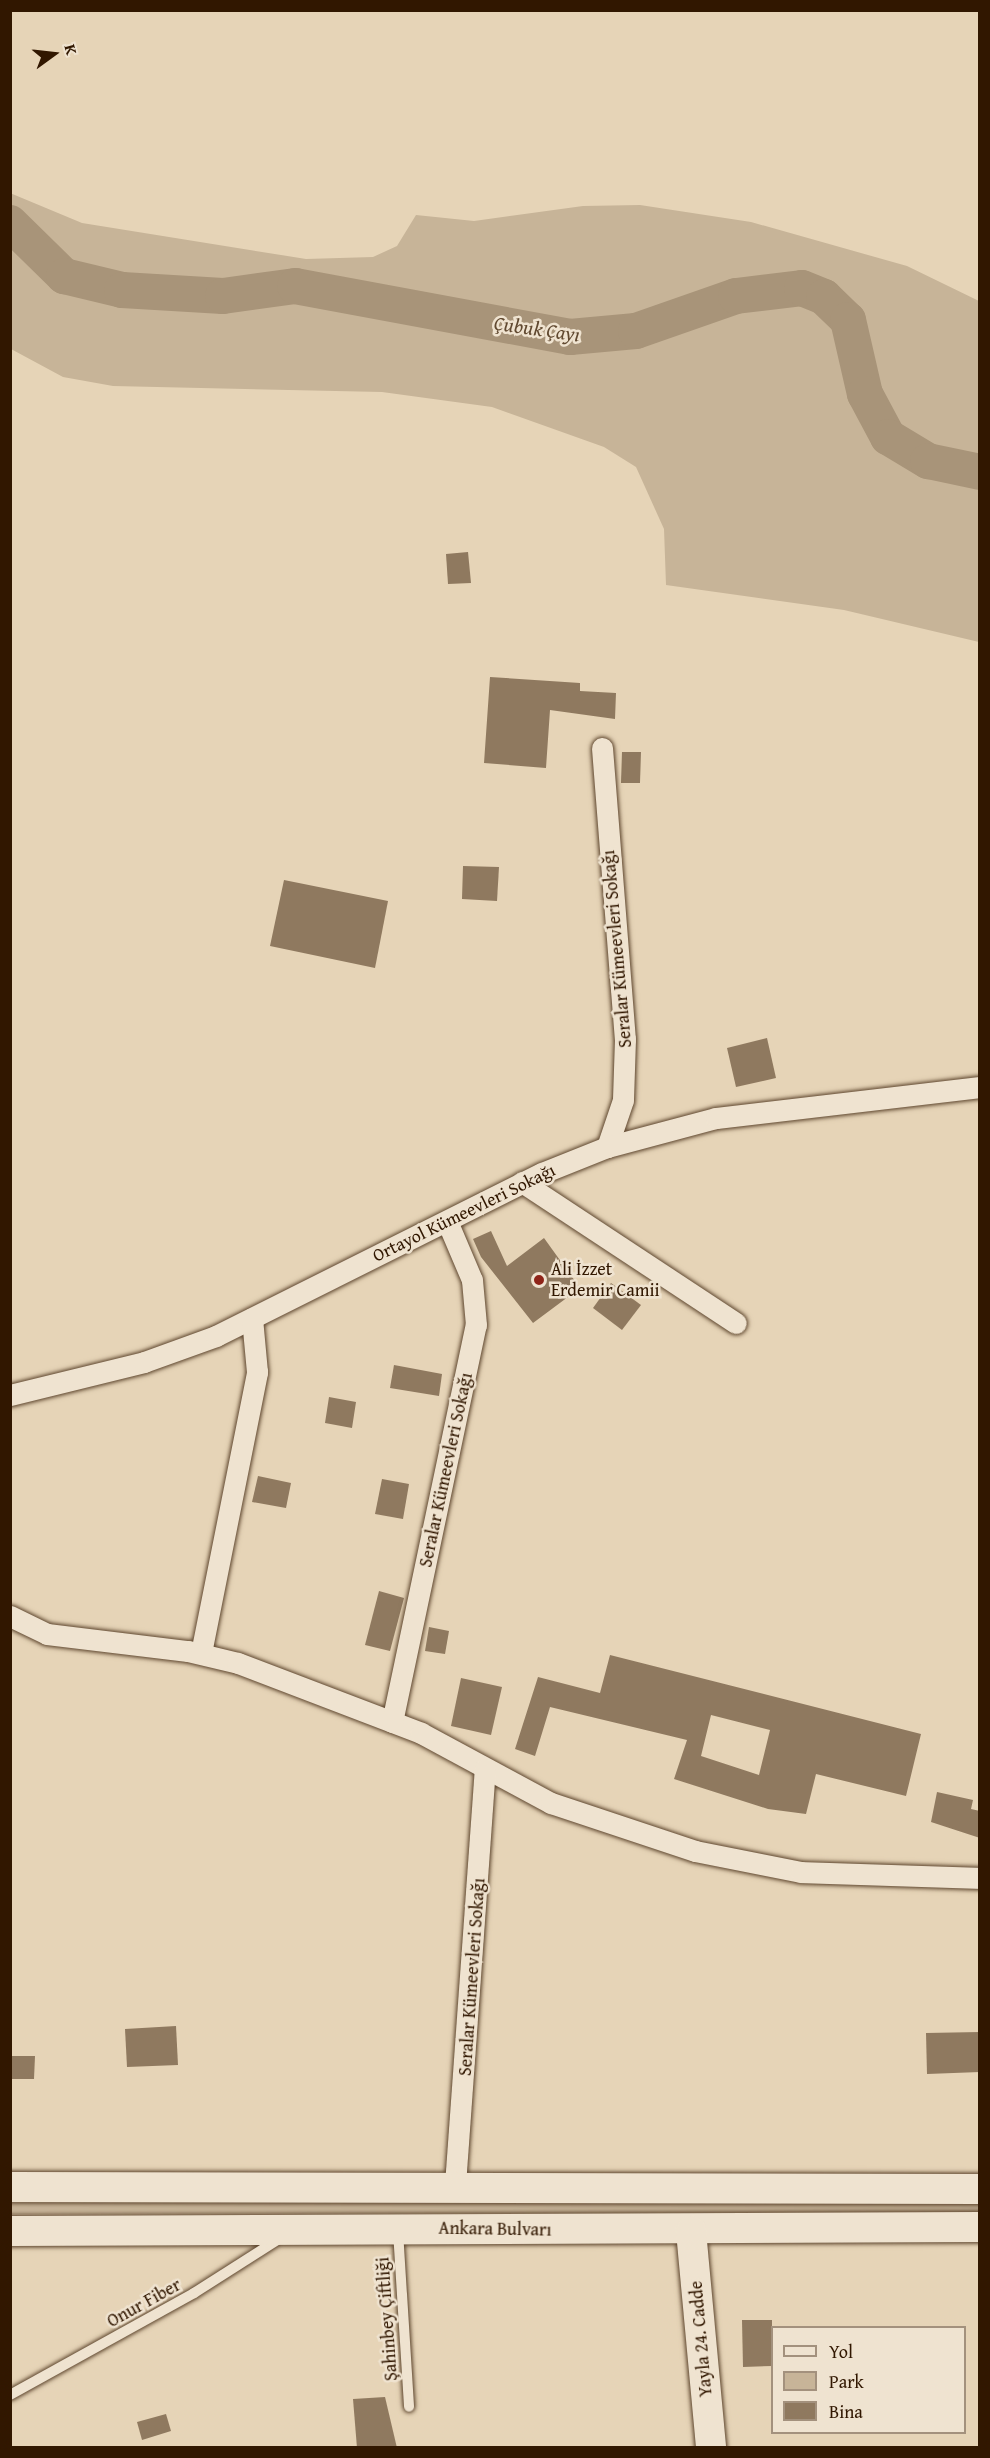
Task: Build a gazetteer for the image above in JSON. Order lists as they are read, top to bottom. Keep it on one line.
{"streets":{"main road":["Ankara Bulvarı","Yayla 24. Cadde"],"street":["Seralar Kümeevleri Sokağı","Ortayol Kümeevleri Sokağı"],"lane":["Onur Fiber","Şahinbey Çiftliği"]},"crossings":[["Seralar Kümeevleri Sokağı","Ortayol Kümeevleri Sokağı"],["Ankara Bulvarı","Onur Fiber"],["Ankara Bulvarı","Şahinbey Çiftliği"],["Ankara Bulvarı","Yayla 24. Cadde"]],"water":["Çubuk Çayı"],"places":["Ali İzzet Erdemir Camii"],"legend":["Yol","Park","Bina"],"north":"right"}
